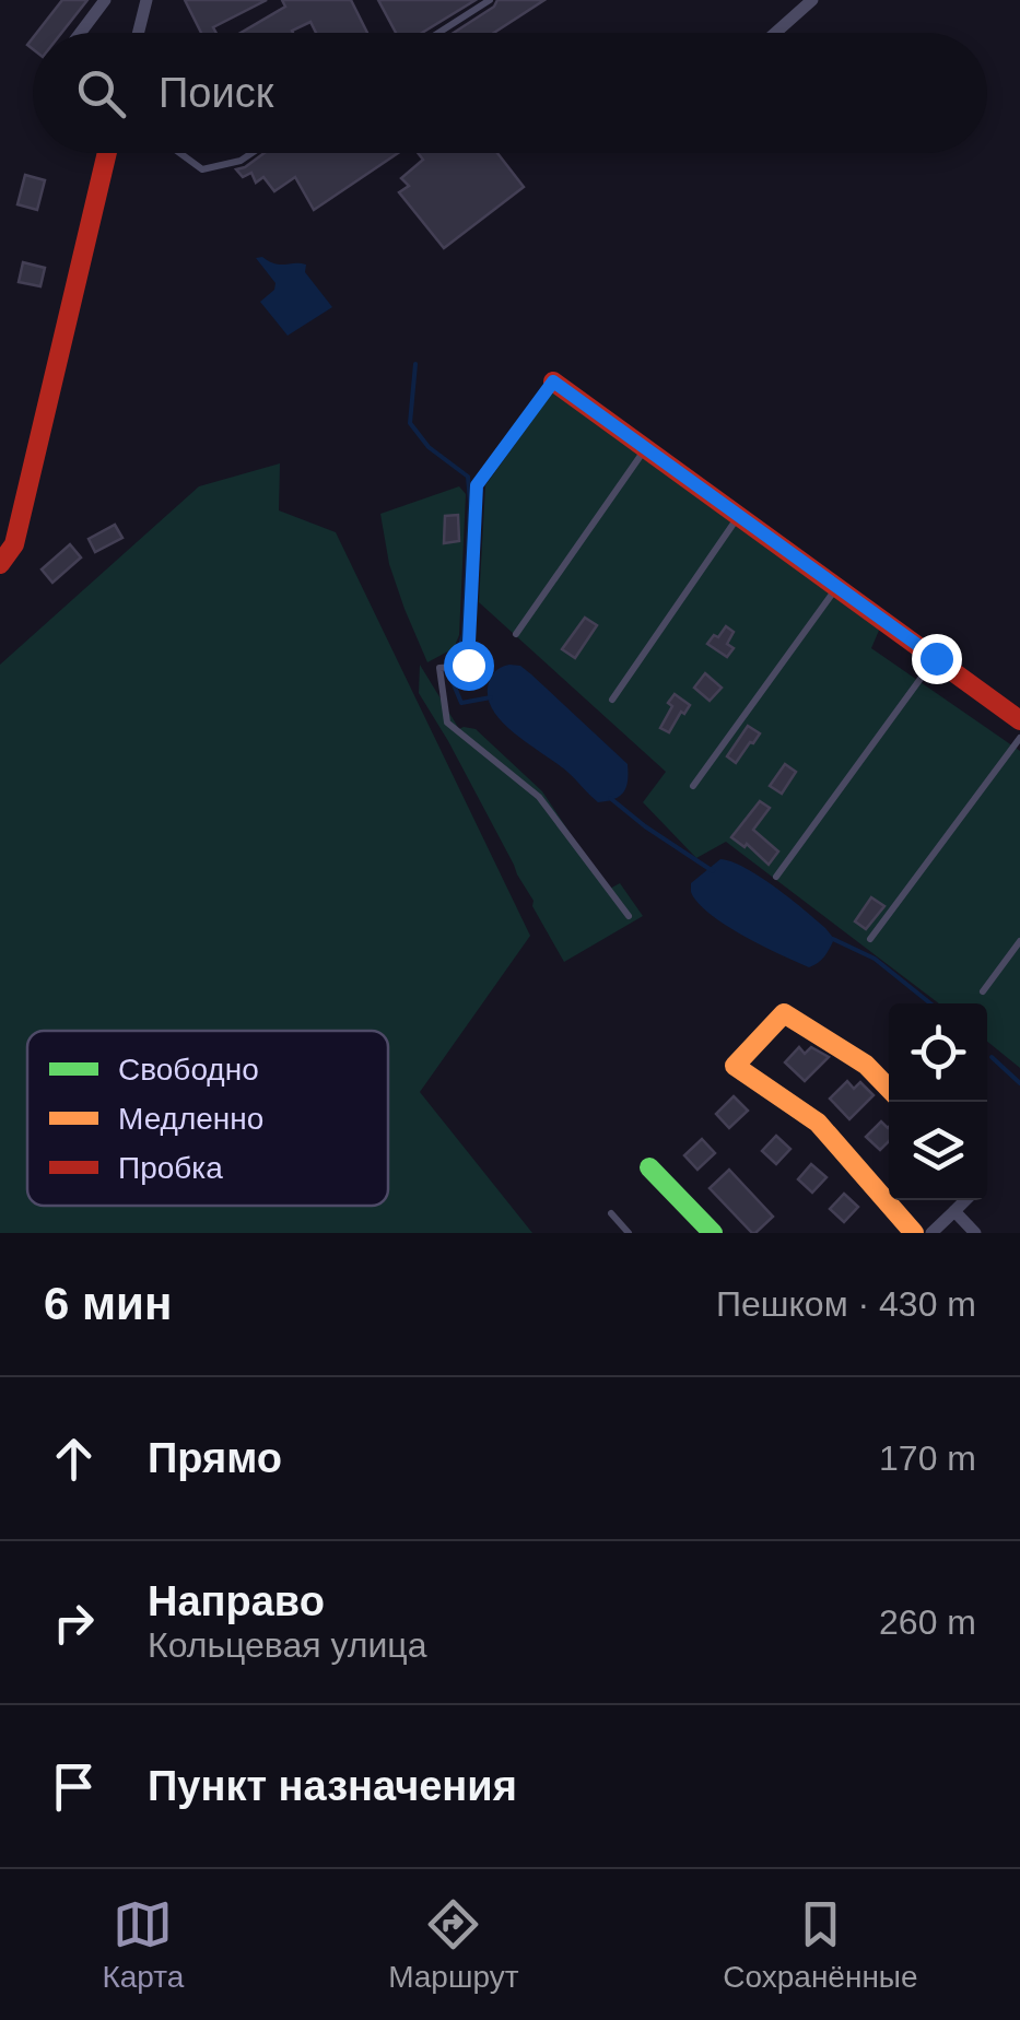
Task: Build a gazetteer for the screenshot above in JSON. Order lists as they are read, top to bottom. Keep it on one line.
{"legend":["Свободно","Медленно","Пробка"],"page":{"search":"Поиск","heading":["6 мин","Пешком · 430 m"],"list":[["Прямо","170 m"],["Направо","Кольцевая улица","260 m"],"Пункт назначения"],"nav":["Карта","Маршрут","Сохранённые"]}}
